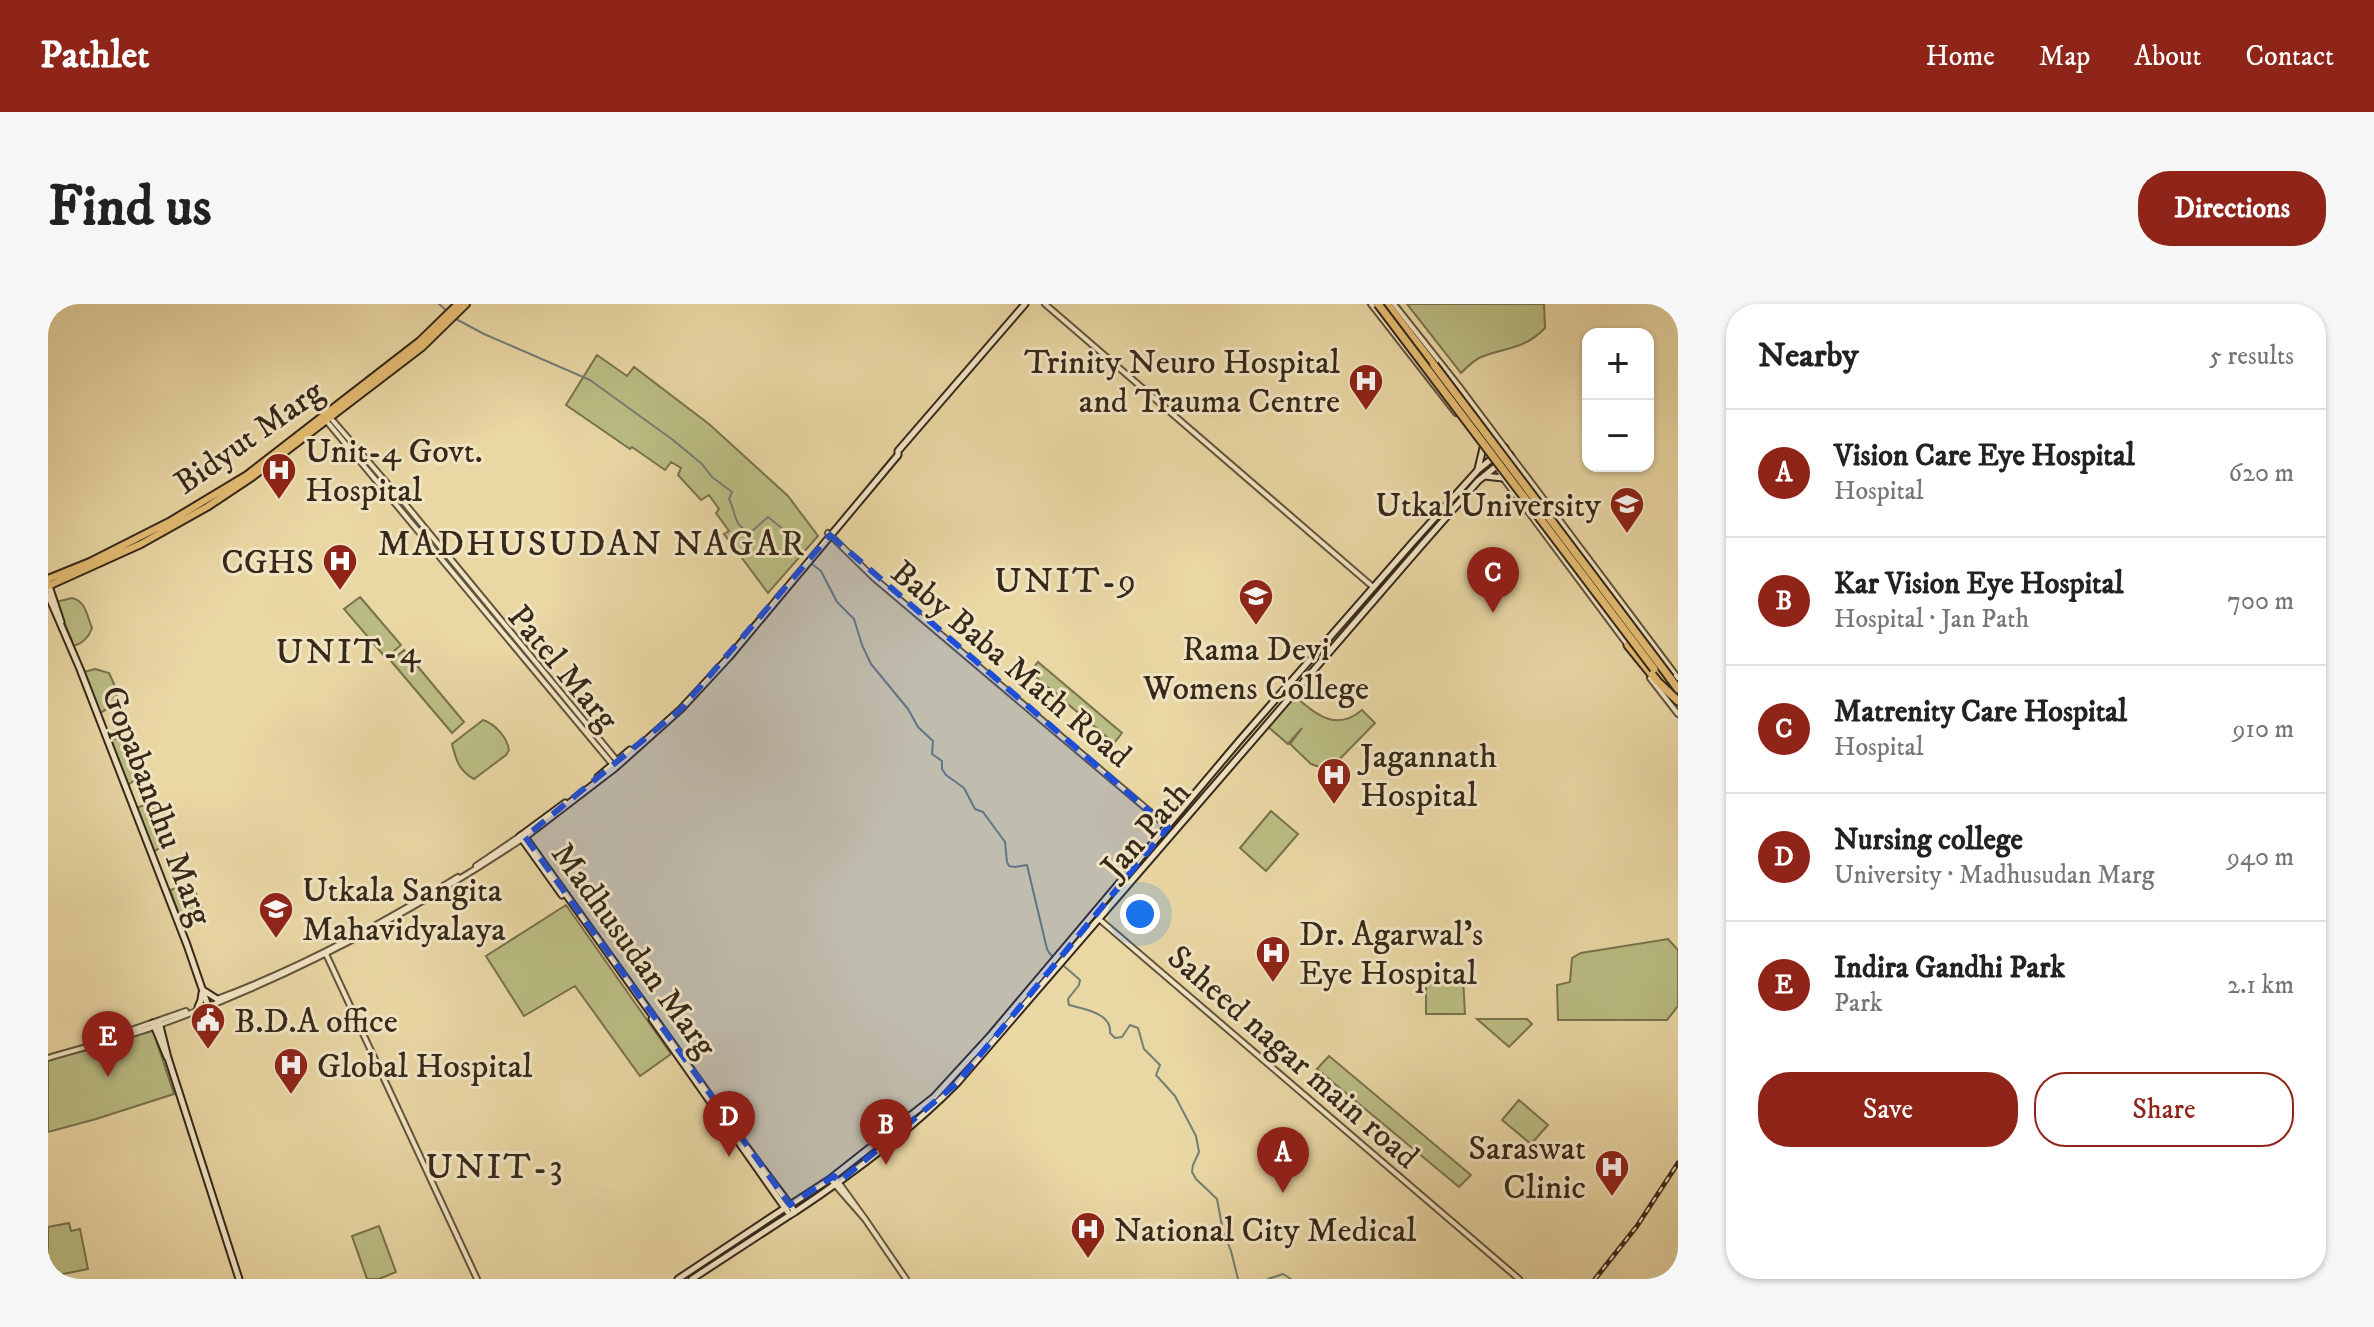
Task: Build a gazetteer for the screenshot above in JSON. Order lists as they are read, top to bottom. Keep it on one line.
{"streets":{"main road":["Bidyut Marg","Gopabandhu Marg","Jan Path","Madhusudan Marg"],"street":["Baby Baba Math Road","Patel Marg","Saheed nagar main road"]},"crossings":[["Bidyut Marg","Patel Marg"],["Bidyut Marg","Gopabandhu Marg"],["Baby Baba Math Road","Jan Path"],["Jan Path","Madhusudan Marg"],["Jan Path","Saheed nagar main road"]],"districts":["MADHUSUDAN NAGAR","UNIT-9","UNIT-4","UNIT-3"],"places":{"hospital":["Trinity Neuro Hospital and Trauma Centre","Unit-4 Govt. Hospital","CGHS","Jagannath Hospital","Dr. Agarwal's Eye Hospital","Global Hospital","Saraswat Clinic","National City Medical"],"school or university":["Utkal University","Rama Devi Womens College","Utkala Sangita Mahavidyalaya"],"public building":["B.D.A office"]},"page":{"header":"Pathlet","nav":["Home","Map","About","Contact"],"buttons":["Directions",["Save","Share"]],"title":"Find us","heading":["Nearby","5 results"],"map_buttons":["+","−"],"list":[{"mark":"A","name":"Vision Care Eye Hospital","note":"Hospital","value":"620 m"},{"mark":"B","name":"Kar Vision Eye Hospital","note":"Hospital · Jan Path","value":"700 m"},{"mark":"C","name":"Matrenity Care Hospital","note":"Hospital","value":"910 m"},{"mark":"D","name":"Nursing college","note":"University · Madhusudan Marg","value":"940 m"},{"mark":"E","name":"Indira Gandhi Park","note":"Park","value":"2.1 km"}],"pins":["C","E","D","B","A"]}}
